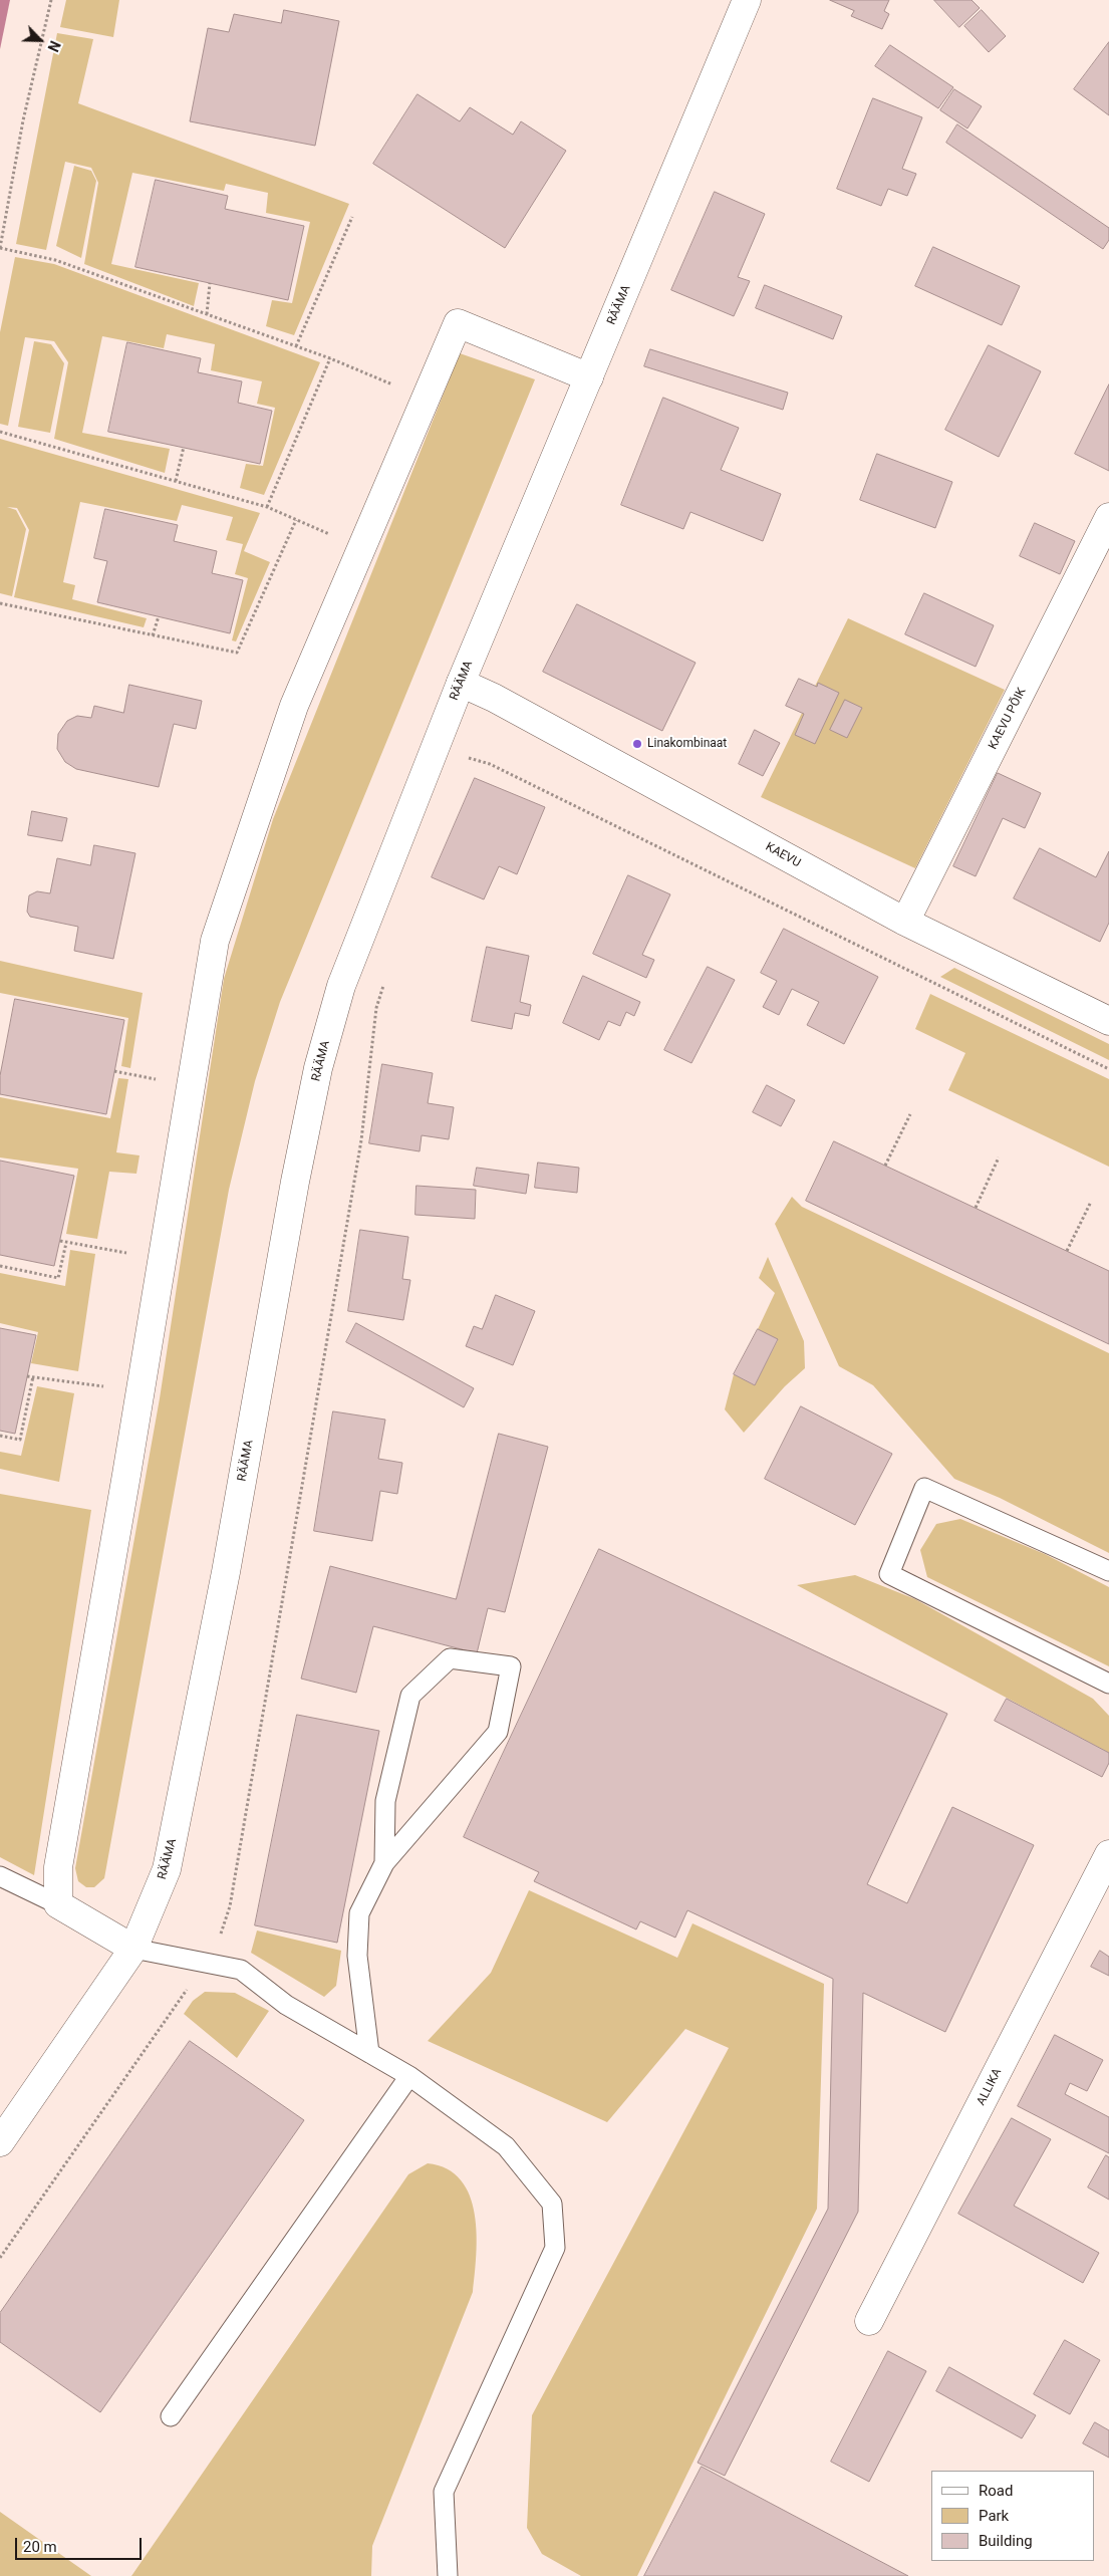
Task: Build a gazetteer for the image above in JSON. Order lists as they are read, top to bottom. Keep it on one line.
{"streets":{"street":["RÄÄMA","KAEVU PÕIK","KAEVU","ALLIKA"]},"crossings":[["RÄÄMA","KAEVU"],["KAEVU PÕIK","KAEVU"]],"places":["Linakombinaat"],"legend":["Road","Park","Building"],"scale_bar":"20 m","north":"bottom right"}
